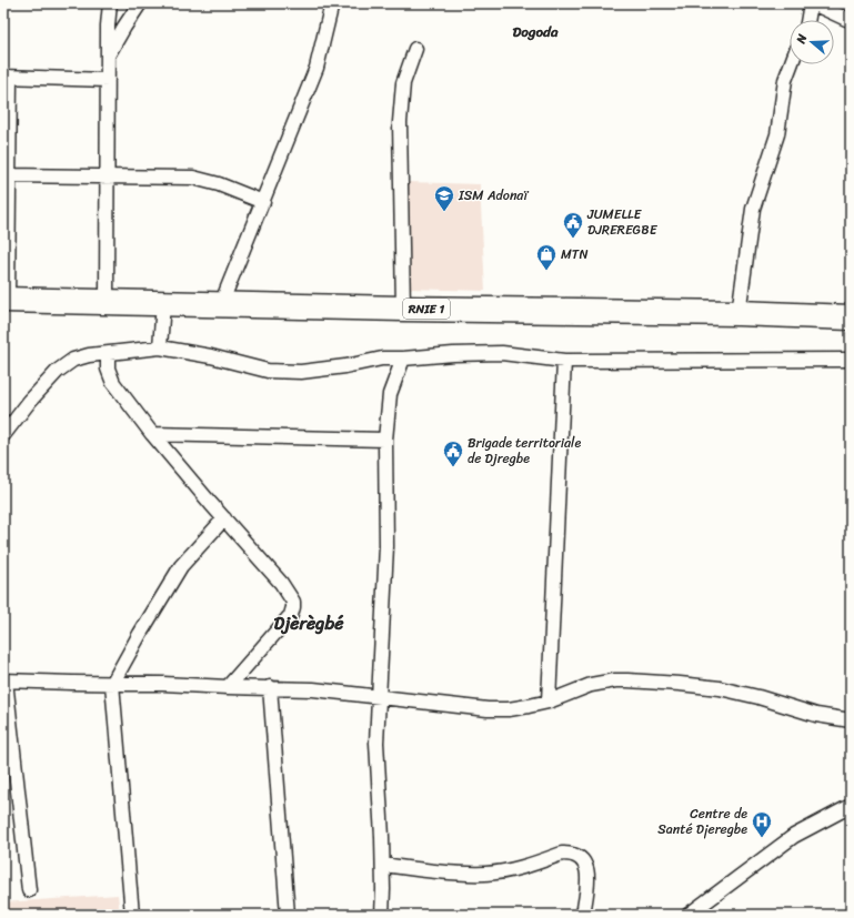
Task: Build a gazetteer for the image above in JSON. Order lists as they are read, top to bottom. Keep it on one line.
{"streets":{"highway":["RNIE 1"]},"districts":["Dogoda","Djèrègbé"],"places":{"school or university":["ISM Adonaï"],"public building":["JUMELLE DJREREGBE","Brigade territoriale de Djregbe"],"shop":["MTN"],"hospital":["Centre de Santé Djeregbe"]},"north":"left"}
